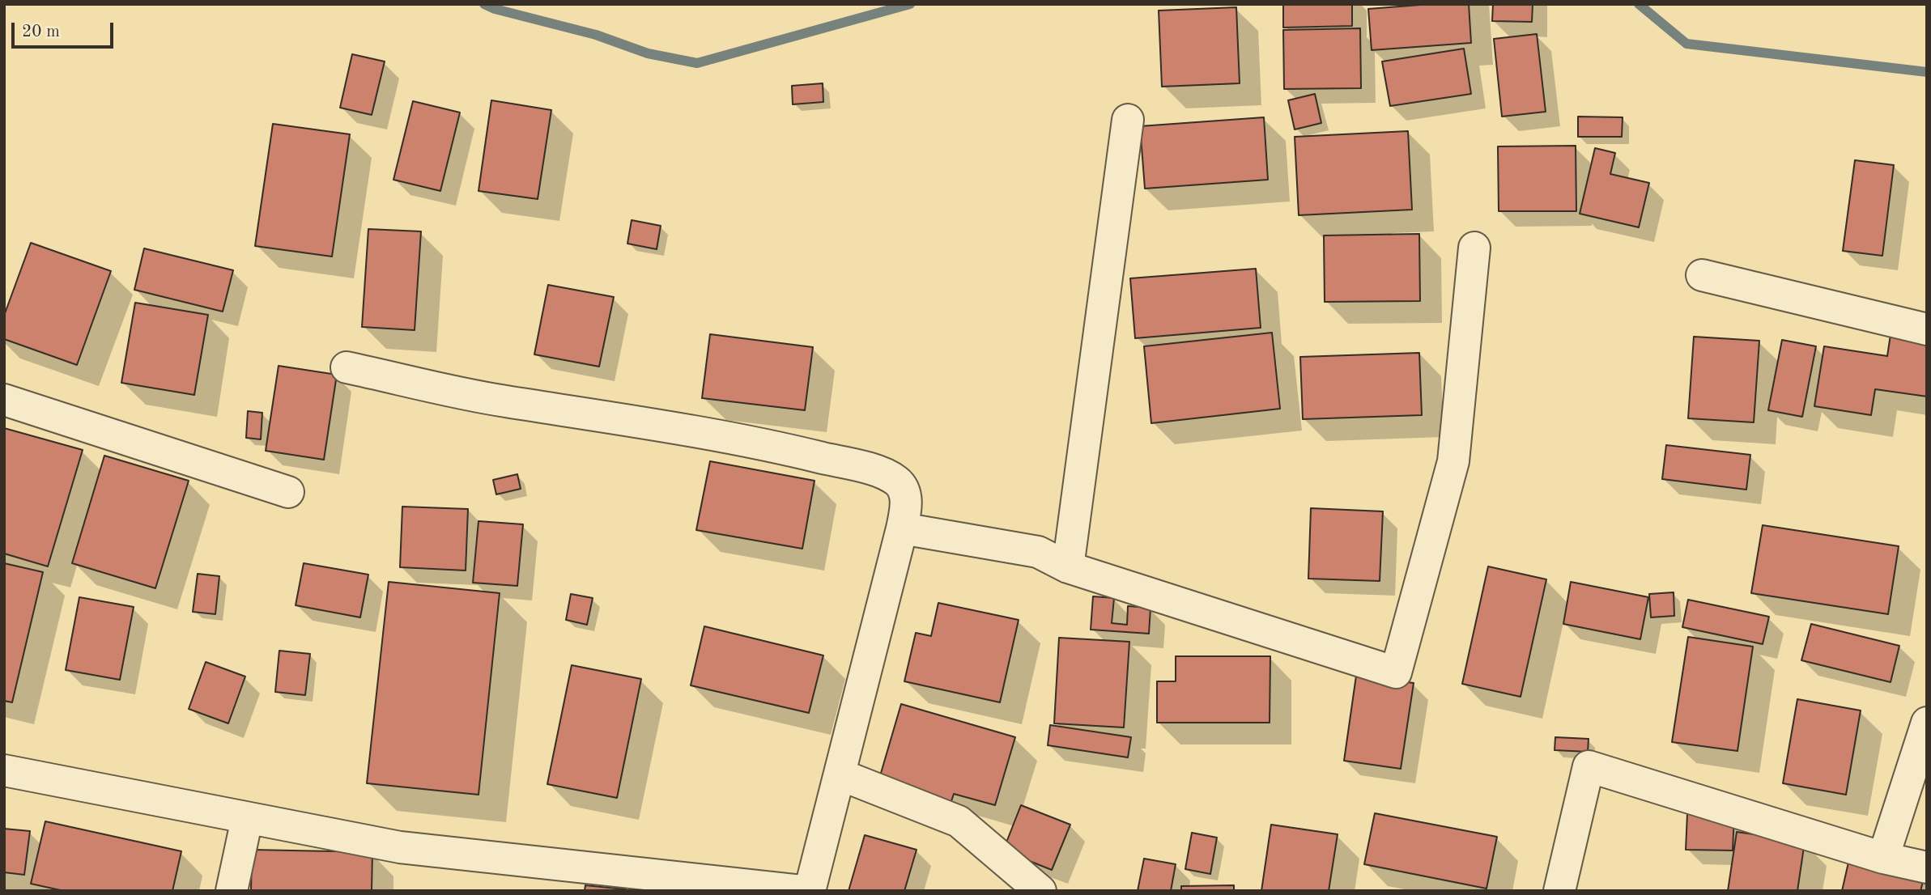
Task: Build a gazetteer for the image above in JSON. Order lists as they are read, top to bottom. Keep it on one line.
{"scale_bar":"20 m"}
